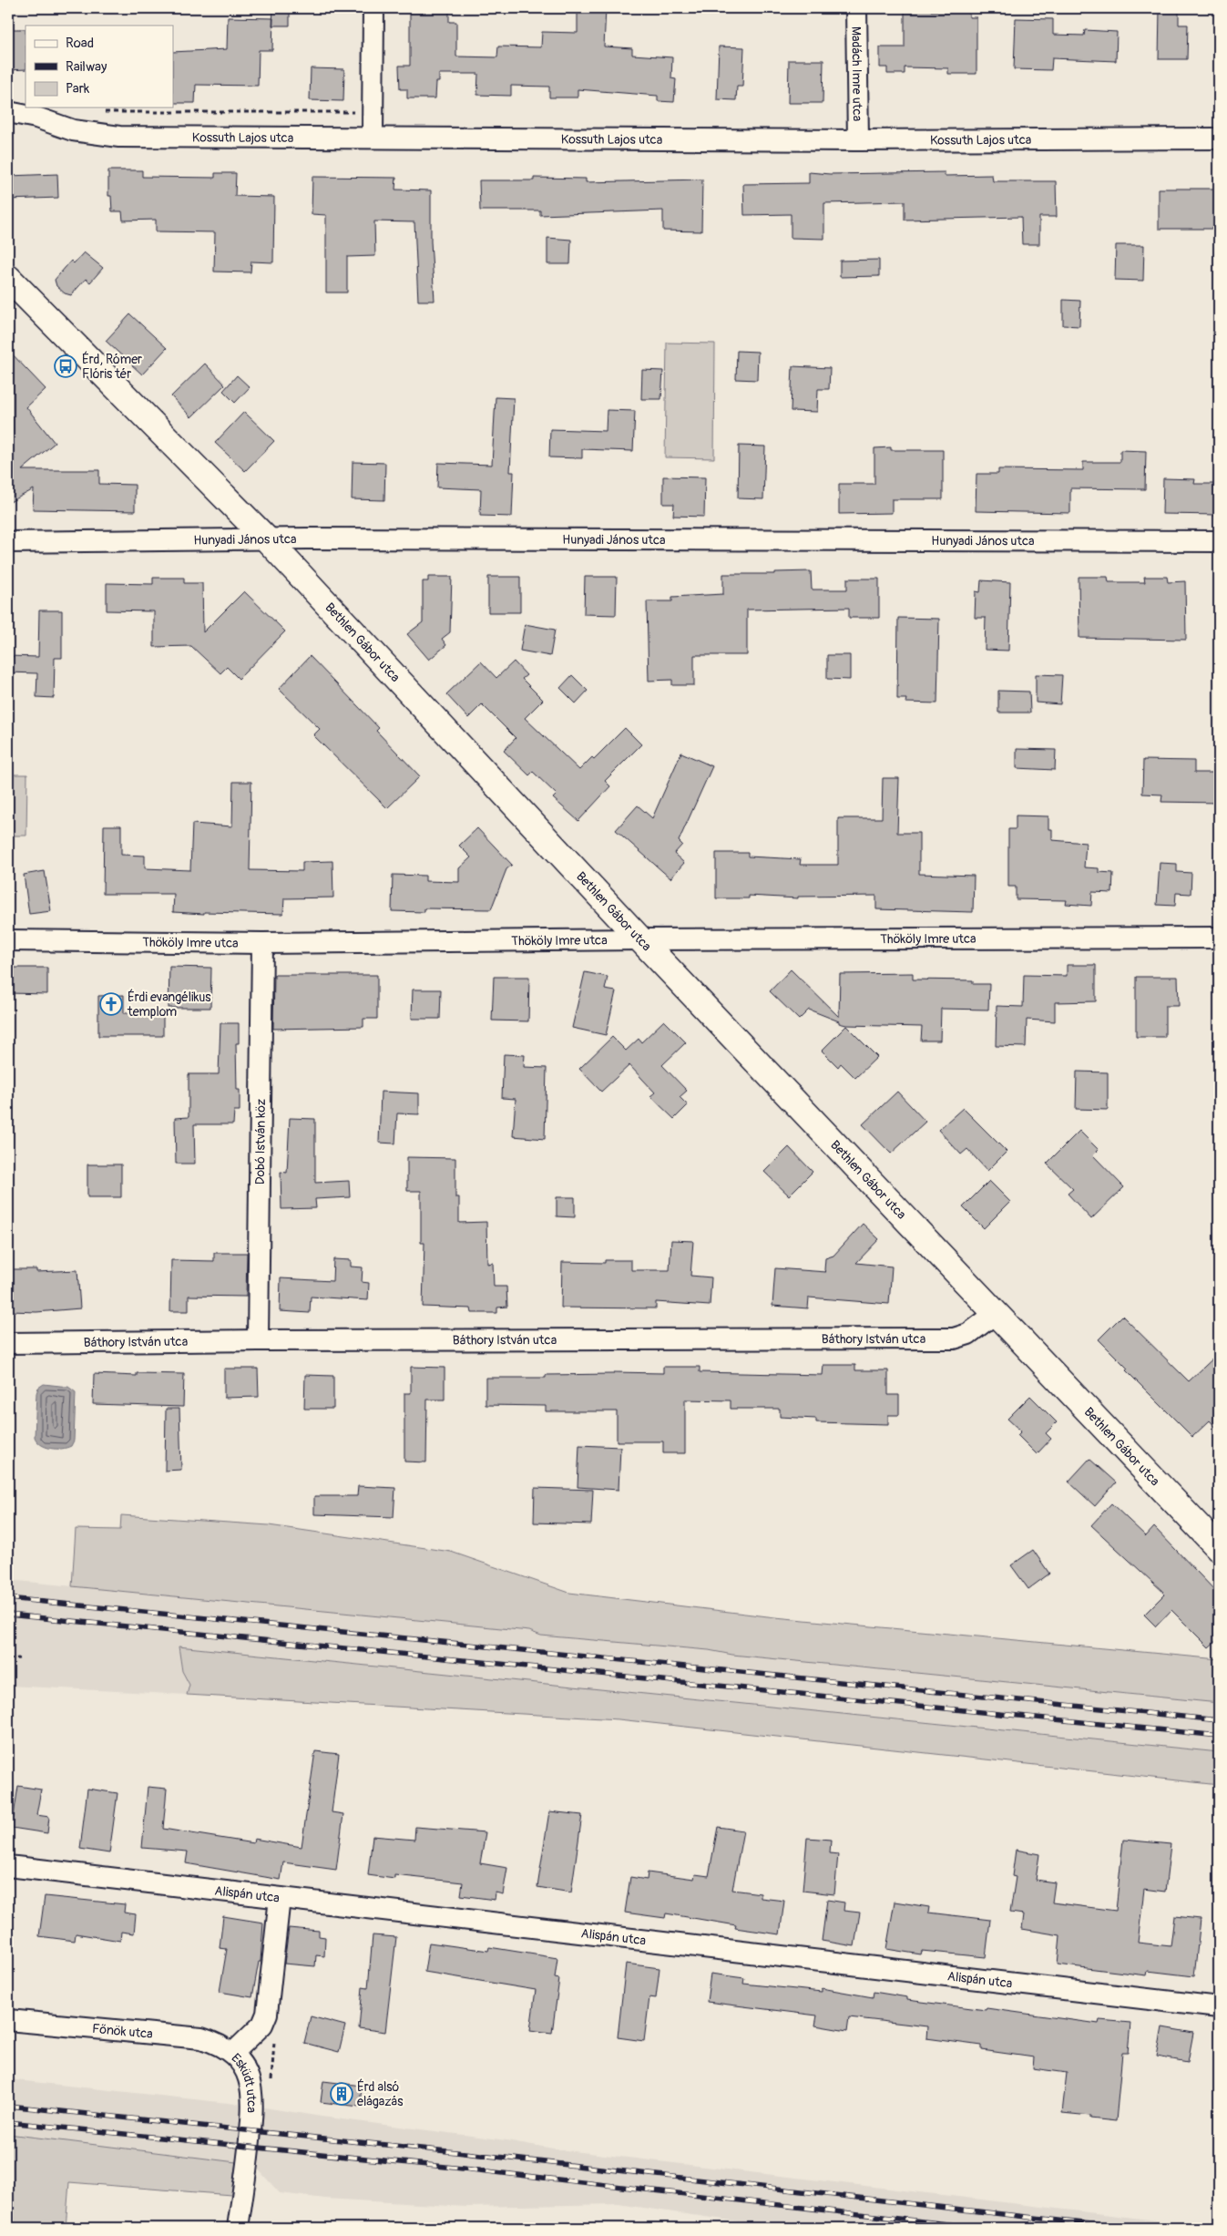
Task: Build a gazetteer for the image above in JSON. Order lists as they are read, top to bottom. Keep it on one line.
{"streets":{"street":["Madách Imre utca","Kossuth Lajos utca","Hunyadi János utca","Bethlen Gábor utca","Thököly Imre utca","Dobó István köz","Báthory István utca","Alispán utca","Főnök utca","Esküdt utca"]},"crossings":[["Madách Imre utca","Kossuth Lajos utca"],["Hunyadi János utca","Bethlen Gábor utca"],["Bethlen Gábor utca","Thököly Imre utca"],["Bethlen Gábor utca","Báthory István utca"],["Thököly Imre utca","Dobó István köz"],["Dobó István köz","Báthory István utca"],["Alispán utca","Esküdt utca"],["Főnök utca","Esküdt utca"]],"places":{"bus stop":["Érd, Rómer Flóris tér"],"church":["Érdi evangélikus templom"],"building":["Érd alsó elágazás"]},"legend":["Road","Railway","Park"]}
